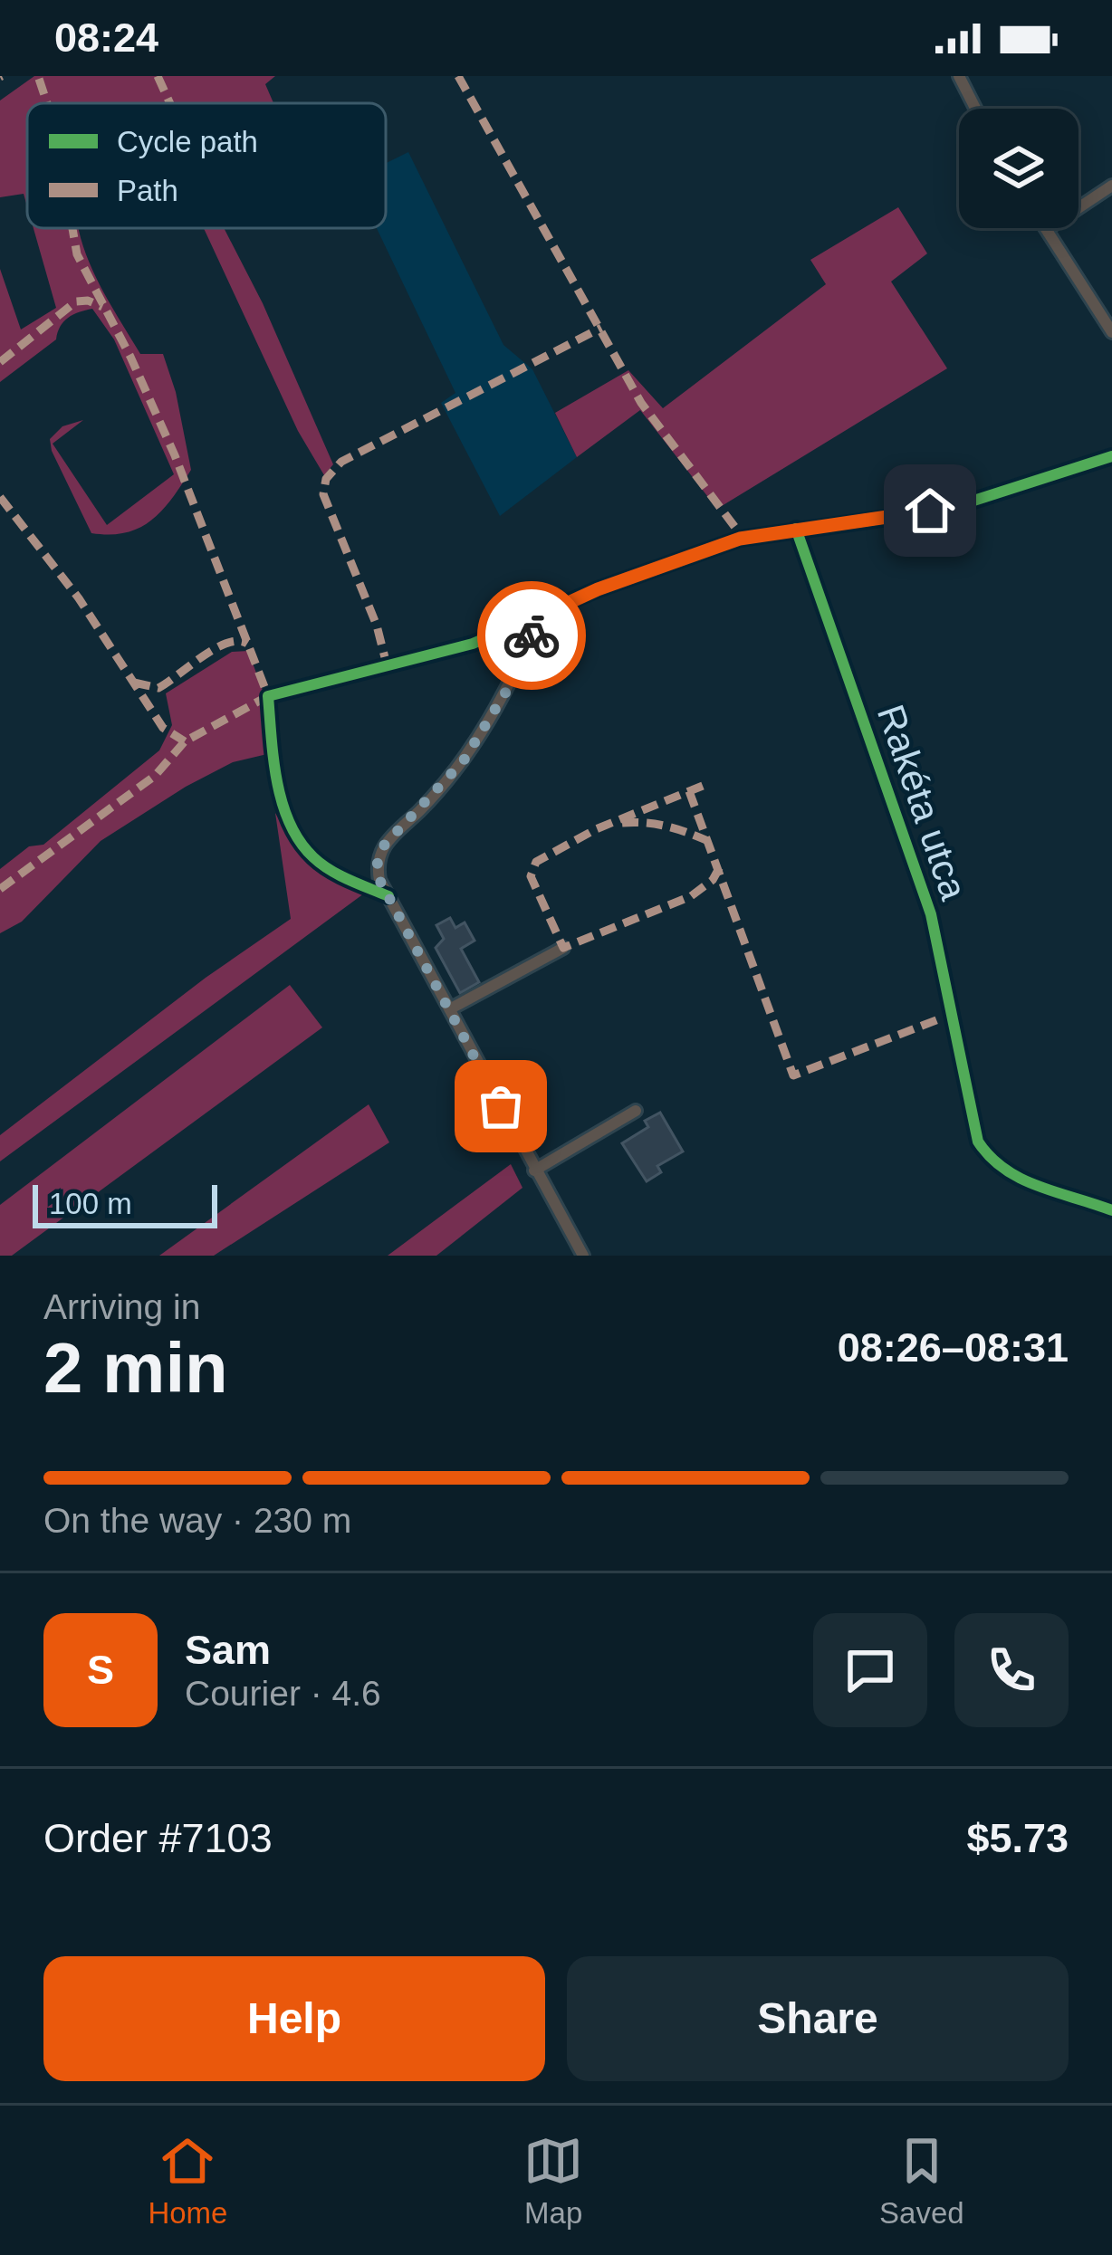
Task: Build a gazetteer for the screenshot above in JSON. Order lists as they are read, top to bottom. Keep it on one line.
{"streets":{"street":["Rakéta utca"]},"legend":["Cycle path","Path"],"scale_bar":"100 m","page":{"status":"08:24","scale":"100 m","heading":["2 min","Arriving in","08:26–08:31"],"panel":["Sam","Courier · 4.6","Order #7103","$5.73"],"bar":"On the way · 230 m","round":"S","buttons":["Help","Share"],"tabs":["Home","Map","Saved"]}}
